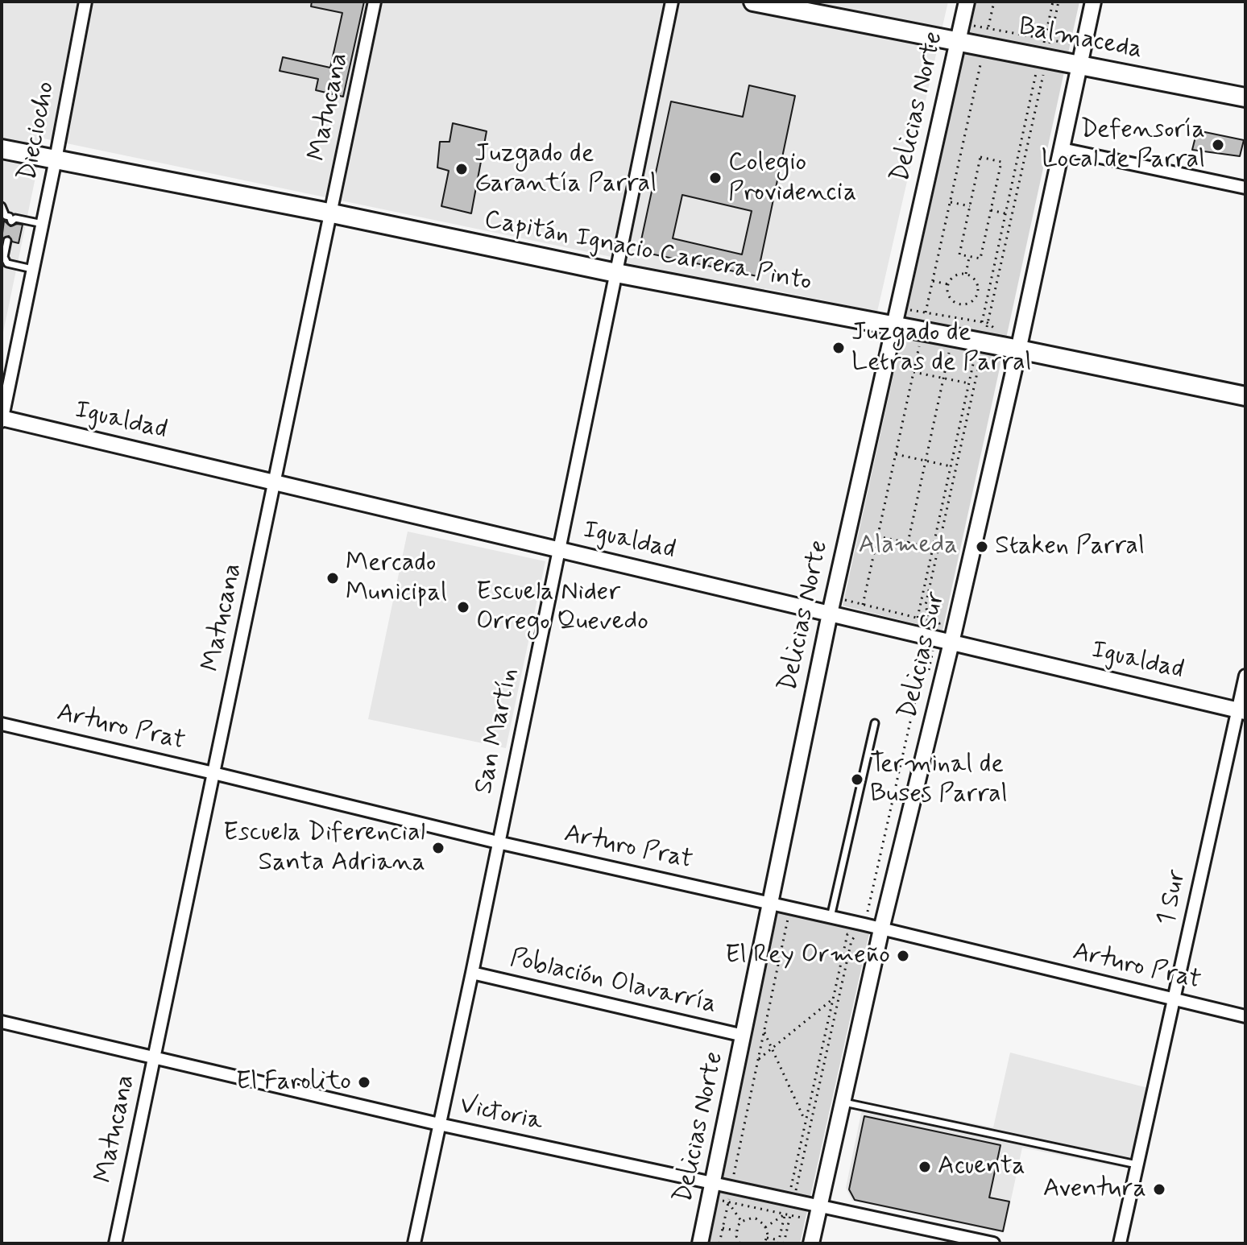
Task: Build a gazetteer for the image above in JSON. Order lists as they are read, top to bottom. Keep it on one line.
{"streets":{"main road":["Balmaceda","Capitán Ignacio Carrera Pinto"],"street":["Matucana","Delicias Norte","Dieciocho","Igualdad","Delicias Sur","Arturo Prat","San Martín","1 Sur","Población Olavarría","Victoria"]},"crossings":[["Balmaceda","Delicias Norte"],["Balmaceda","Delicias Sur"],["Matucana","Capitán Ignacio Carrera Pinto"],["Matucana","Igualdad"],["Matucana","Arturo Prat"],["Matucana","Victoria"],["Delicias Norte","Capitán Ignacio Carrera Pinto"],["Delicias Norte","Igualdad"],["Delicias Norte","Arturo Prat"],["Delicias Norte","Población Olavarría"],["Delicias Norte","Victoria"],["Dieciocho","Capitán Ignacio Carrera Pinto"],["Dieciocho","Igualdad"],["Capitán Ignacio Carrera Pinto","Delicias Sur"],["Capitán Ignacio Carrera Pinto","San Martín"],["Igualdad","Delicias Sur"],["Igualdad","San Martín"],["Igualdad","1 Sur"],["Delicias Sur","Arturo Prat"],["Delicias Sur","Victoria"],["Arturo Prat","San Martín"],["Arturo Prat","1 Sur"],["San Martín","Población Olavarría"],["San Martín","Victoria"]],"parks":["Alameda"],"places":["Defensoría Local de Parral","Juzgado de Garantía Parral","Colegio Providencia","Juzgado de Letras de Parral","Staken Parral","Mercado Municipal","Escuela Nider Orrego Quevedo","Terminal de Buses Parral","Escuela Diferencial Santa Adriana","El Rey Ormeño","El Farolito","Acuenta","Aventura"]}
